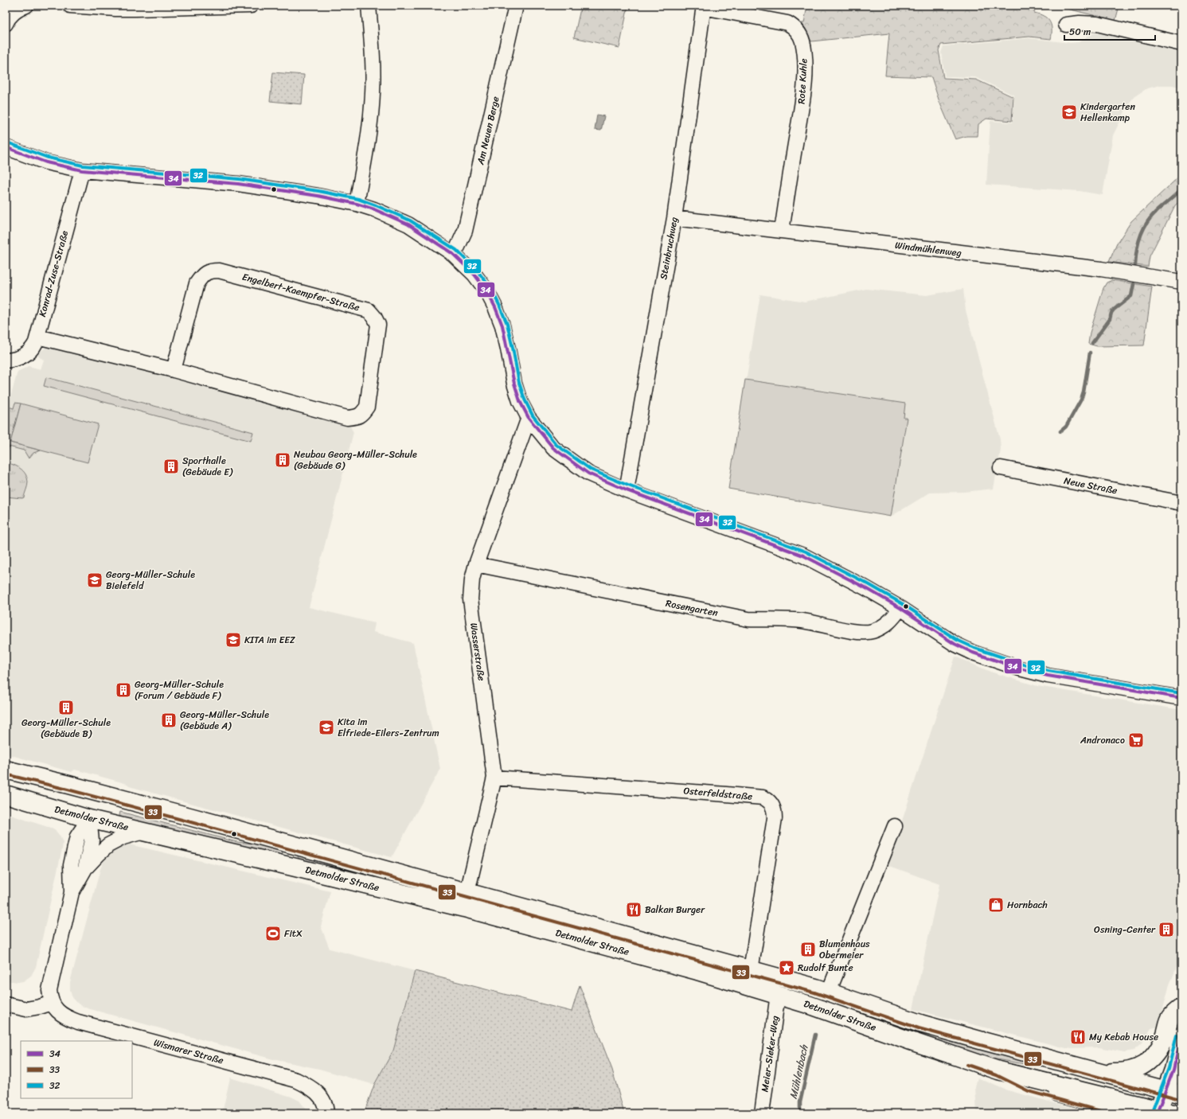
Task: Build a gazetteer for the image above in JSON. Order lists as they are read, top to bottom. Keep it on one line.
{"streets":{"main road":["Detmolder Straße"],"street":["Rote Kuhle","Am Neuen Berge","Steinbruchweg","Windmühlenweg","Konrad-Zuse-Straße","Engelbert-Kaempfer-Straße","Neue Straße","Rosengarten","Wasserstraße","Osterfeldstraße","Wismarer Straße","Meier-Sieker-Weg"]},"crossings":[["Rote Kuhle","Steinbruchweg"],["Rote Kuhle","Windmühlenweg"],["Steinbruchweg","Windmühlenweg"],["Konrad-Zuse-Straße","Engelbert-Kaempfer-Straße"],["Rosengarten","Wasserstraße"],["Wasserstraße","Osterfeldstraße"],["Wasserstraße","Detmolder Straße"],["Osterfeldstraße","Detmolder Straße"],["Detmolder Straße","Meier-Sieker-Weg"]],"water":["Mühlenbach"],"places":{"school or university":["Kindergarten Hellenkamp","Georg-Müller-Schule Bielefeld","KITA im EEZ","Kita im Elfriede-Eilers-Zentrum"],"building":["Neubau Georg-Müller-Schule (Gebäude G)","Sporthalle (Gebäude E)","Georg-Müller-Schule (Forum / Gebäude F)","Georg-Müller-Schule (Gebäude B)","Georg-Müller-Schule (Gebäude A)","Osning-Center","Blumenhaus Obermeier"],"supermarket":["Andronaco"],"shop":["Hornbach"],"restaurant":["Balkan Burger","My Kebab House"],"sports":["FitX"],"place":["Rudolf Bunte"]},"lines":["transit line 32","transit line 34","transit line 33"],"legend":["34","33","32"],"scale_bar":"50 m"}
